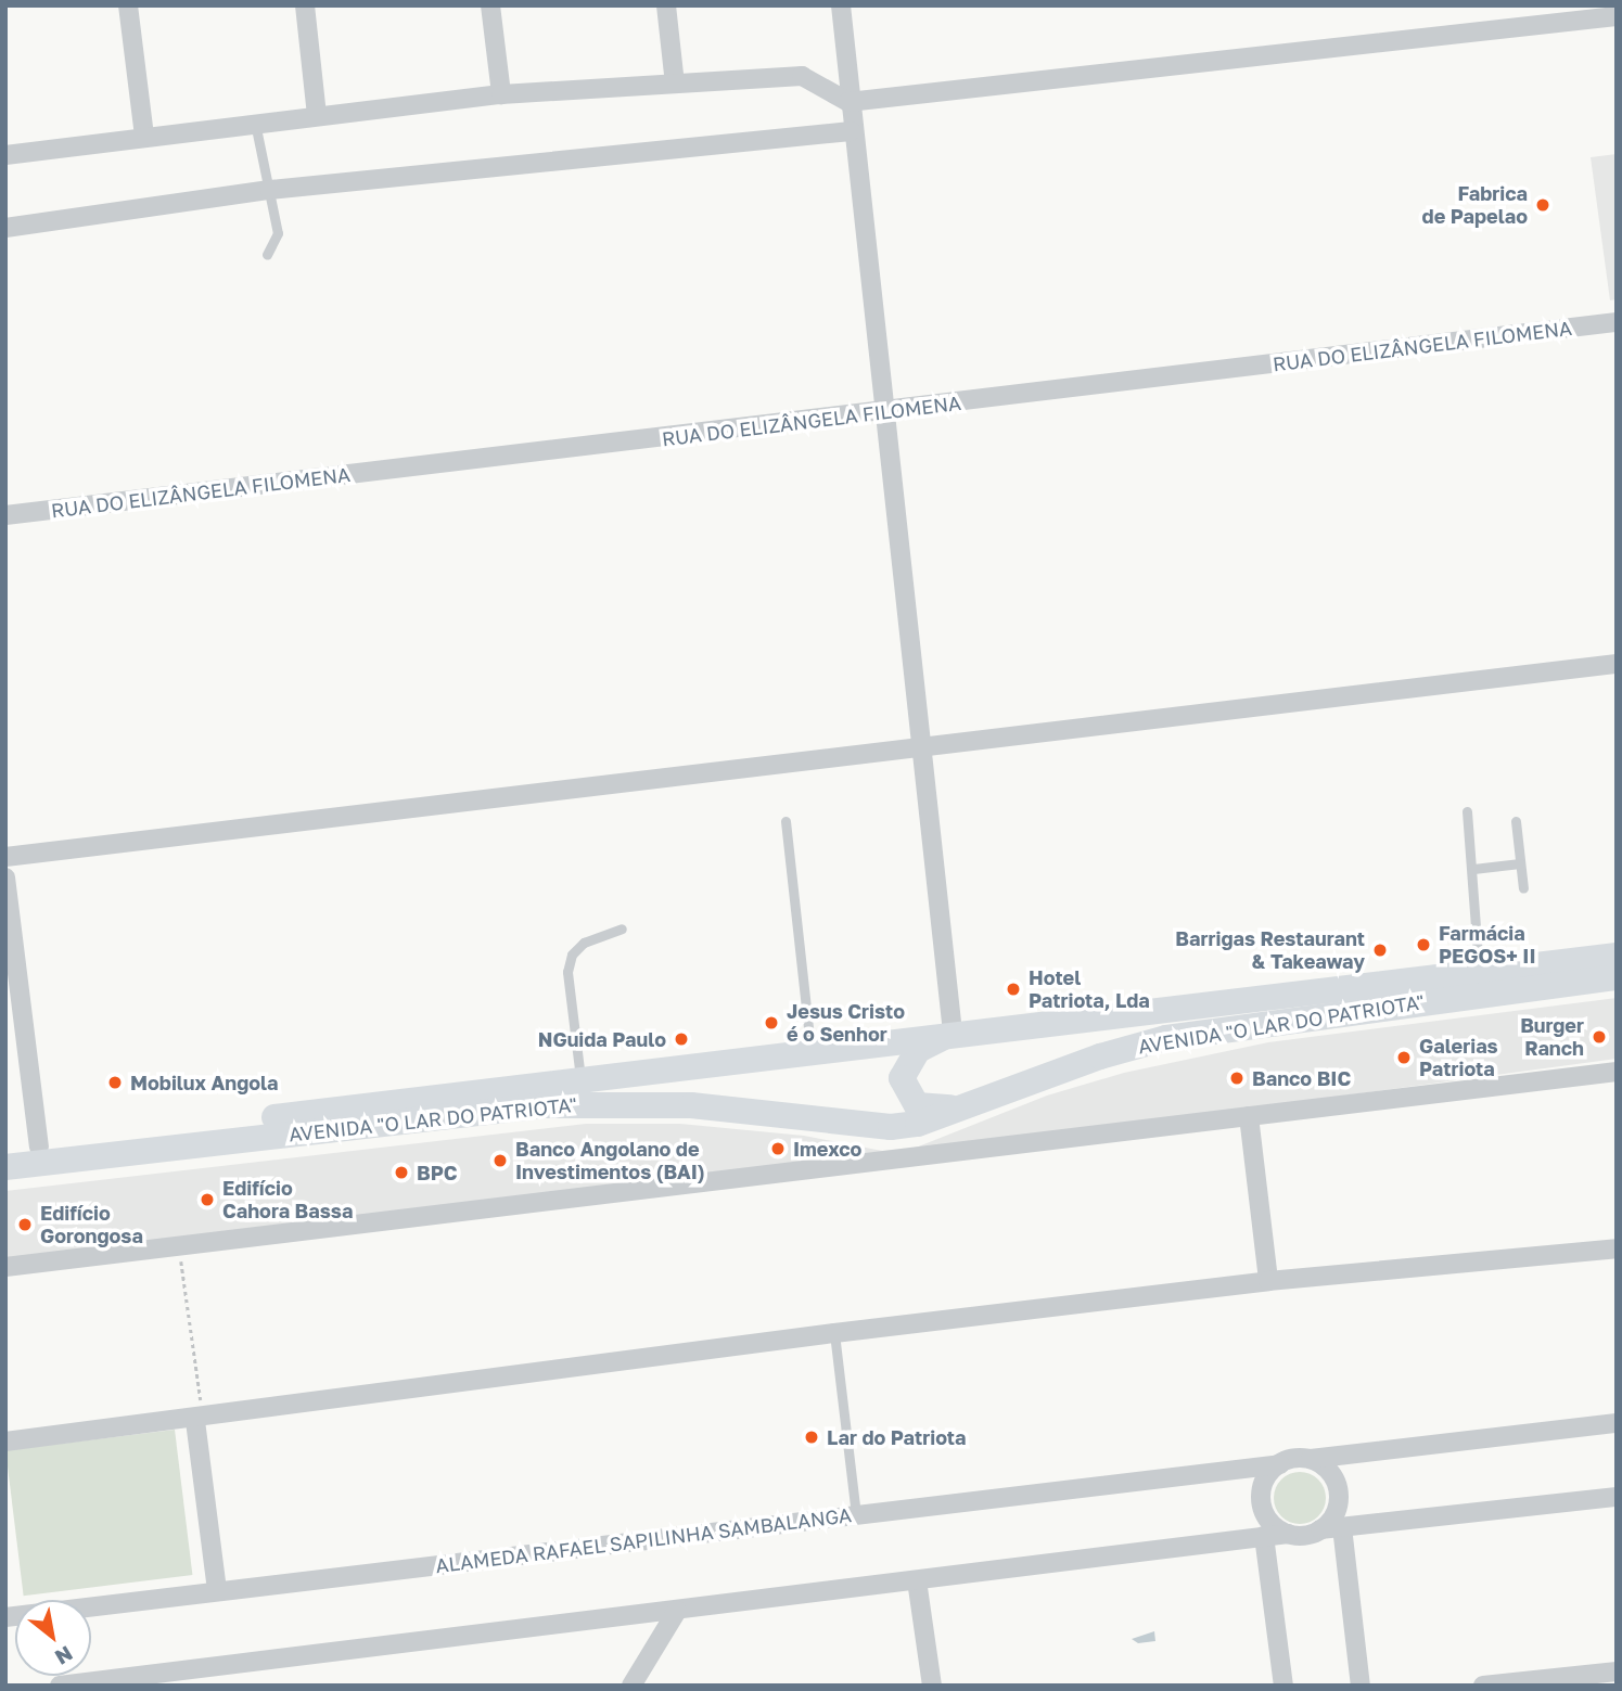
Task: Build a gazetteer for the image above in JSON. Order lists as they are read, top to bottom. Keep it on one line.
{"streets":{"main road":["AVENIDA \"O LAR DO PATRIOTA\""],"street":["RUA DO ELIZÂNGELA FILOMENA","ALAMEDA RAFAEL SAPILINHA SAMBALANGA"]},"places":["Fabrica de Papelao","Farmácia PEGOS+ II","Barrigas Restaurant & Takeaway","Hotel Patriota, Lda","Jesus Cristo é o Senhor","Burger Ranch","NGuida Paulo","Galerias Patriota","Banco BIC","Mobilux Angola","Imexco","Banco Angolano de Investimentos (BAI)","BPC","Edifício Cahora Bassa","Edifício Gorongosa","Lar do Patriota"],"north":"bottom right"}
